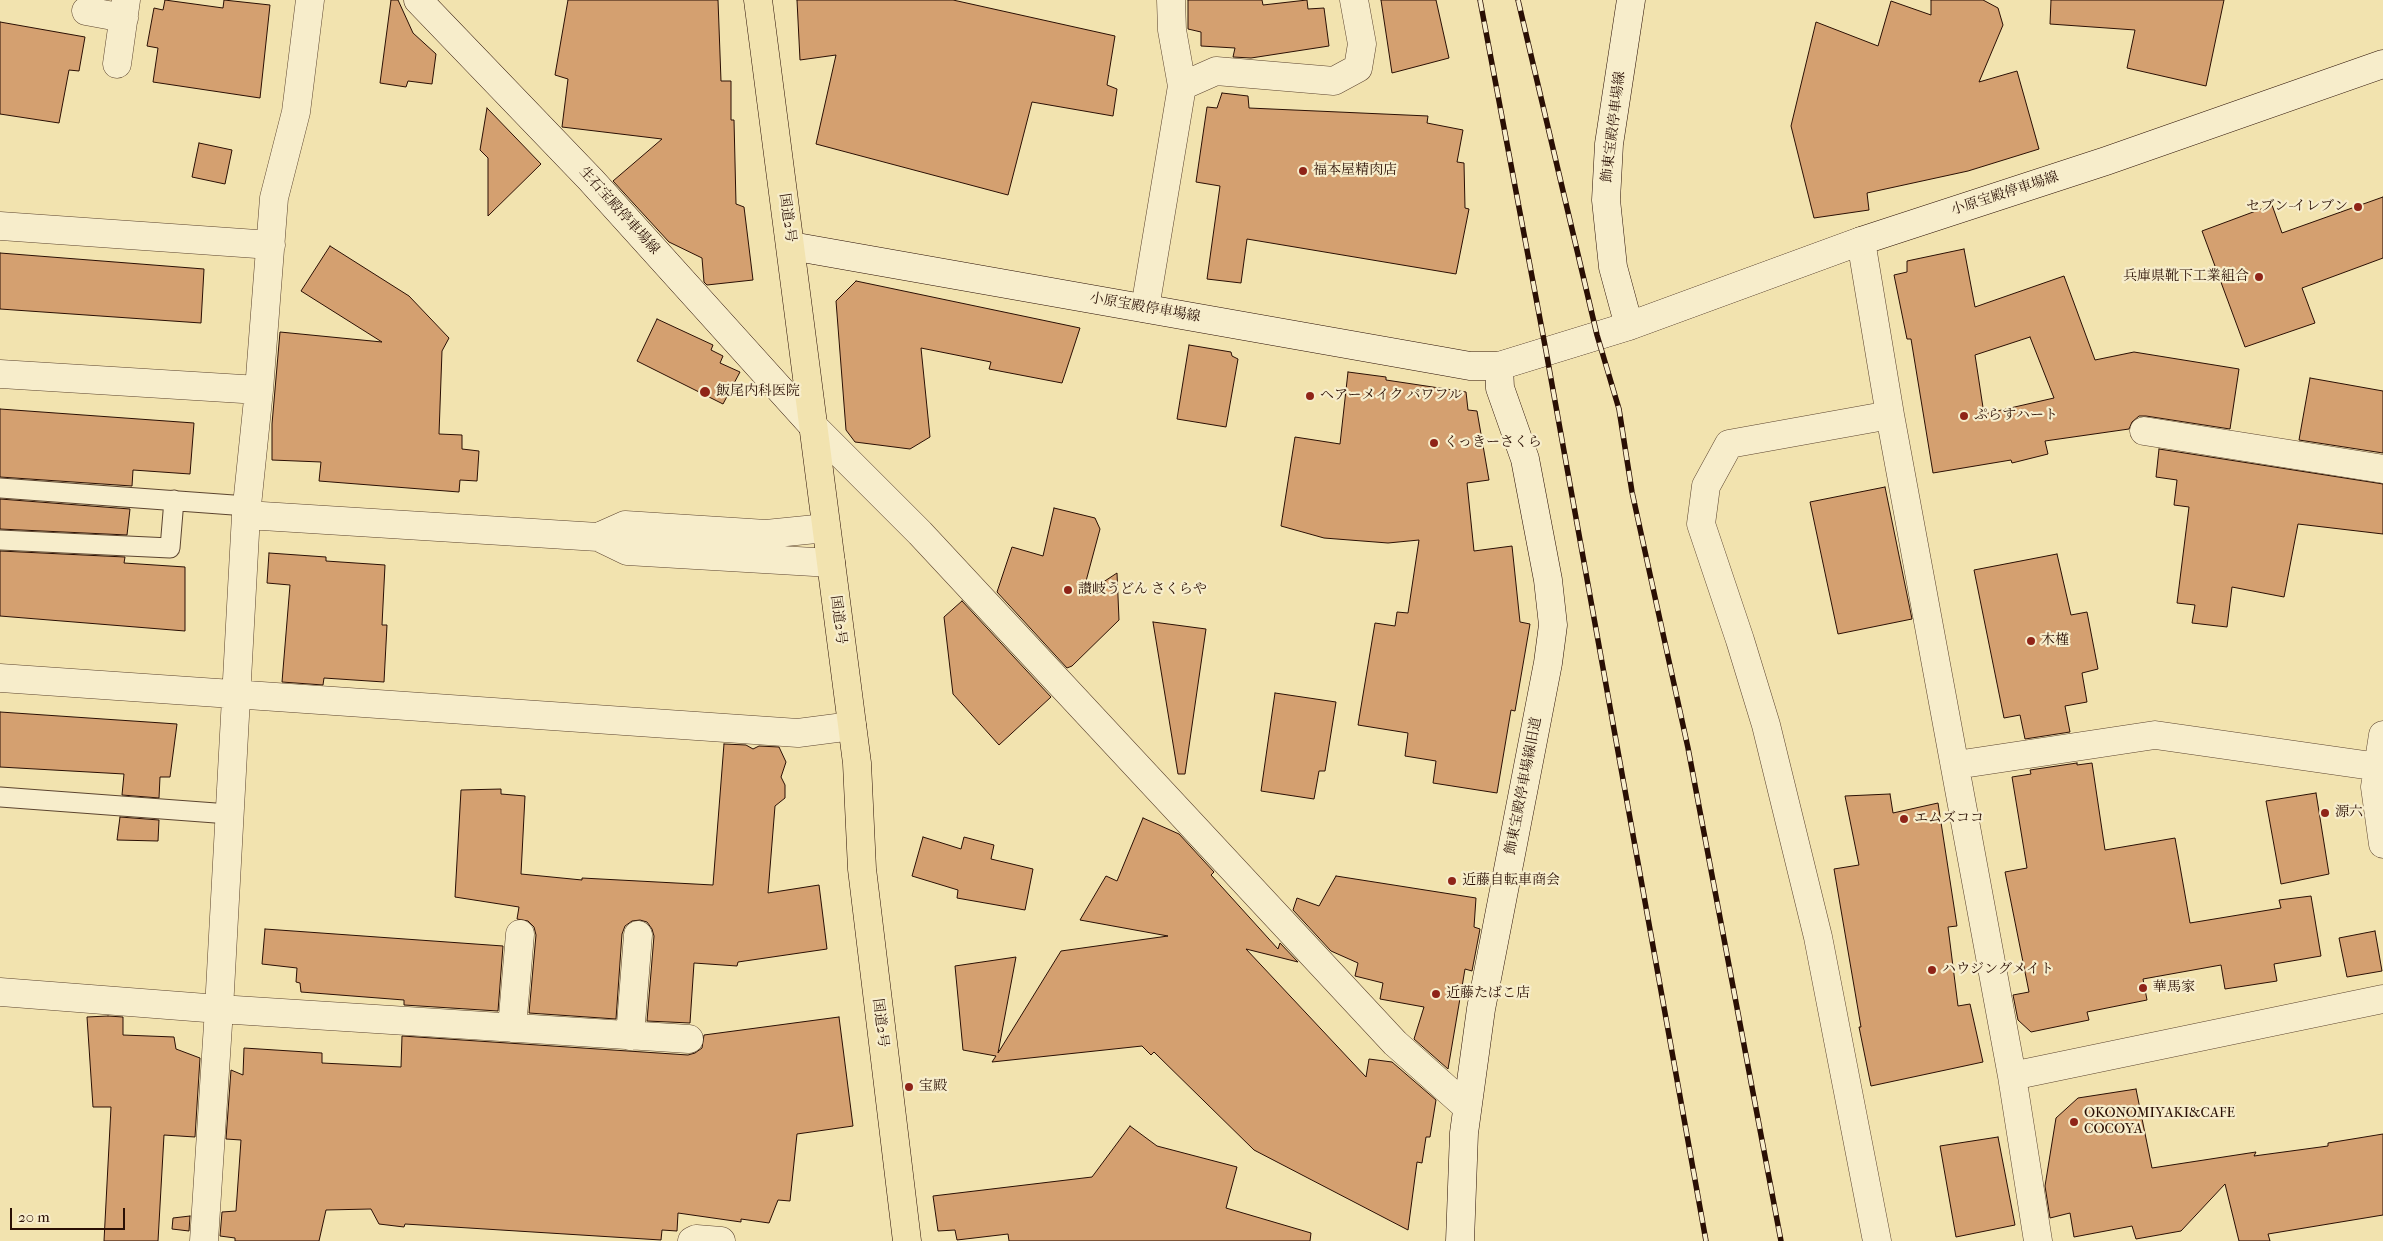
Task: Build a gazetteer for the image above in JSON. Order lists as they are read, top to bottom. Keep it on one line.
{"streets":{"highway":["国道2号"],"street":["飾東宝殿停車場線","小原宝殿停車場線","生石宝殿停車場線","飾東宝殿停車場線旧道"]},"crossings":[["飾東宝殿停車場線","小原宝殿停車場線"],["小原宝殿停車場線","国道2号"],["小原宝殿停車場線","飾東宝殿停車場線旧道"],["生石宝殿停車場線","国道2号"],["生石宝殿停車場線","飾東宝殿停車場線旧道"]],"places":["福本屋精肉店","セブン-イレブン","兵庫県靴下工業組合","飯尾内科医院","ヘアーメイク パワフル","ぷらすハート","くっきーさくら","讃岐うどん さくらや","木槿","源六","エムズココ","近藤自転車商会","ハウジングメイト","華馬家","近藤たばこ店","宝殿","OKONOMIYAKI&CAFE COCOYA"],"scale_bar":"20 m"}
